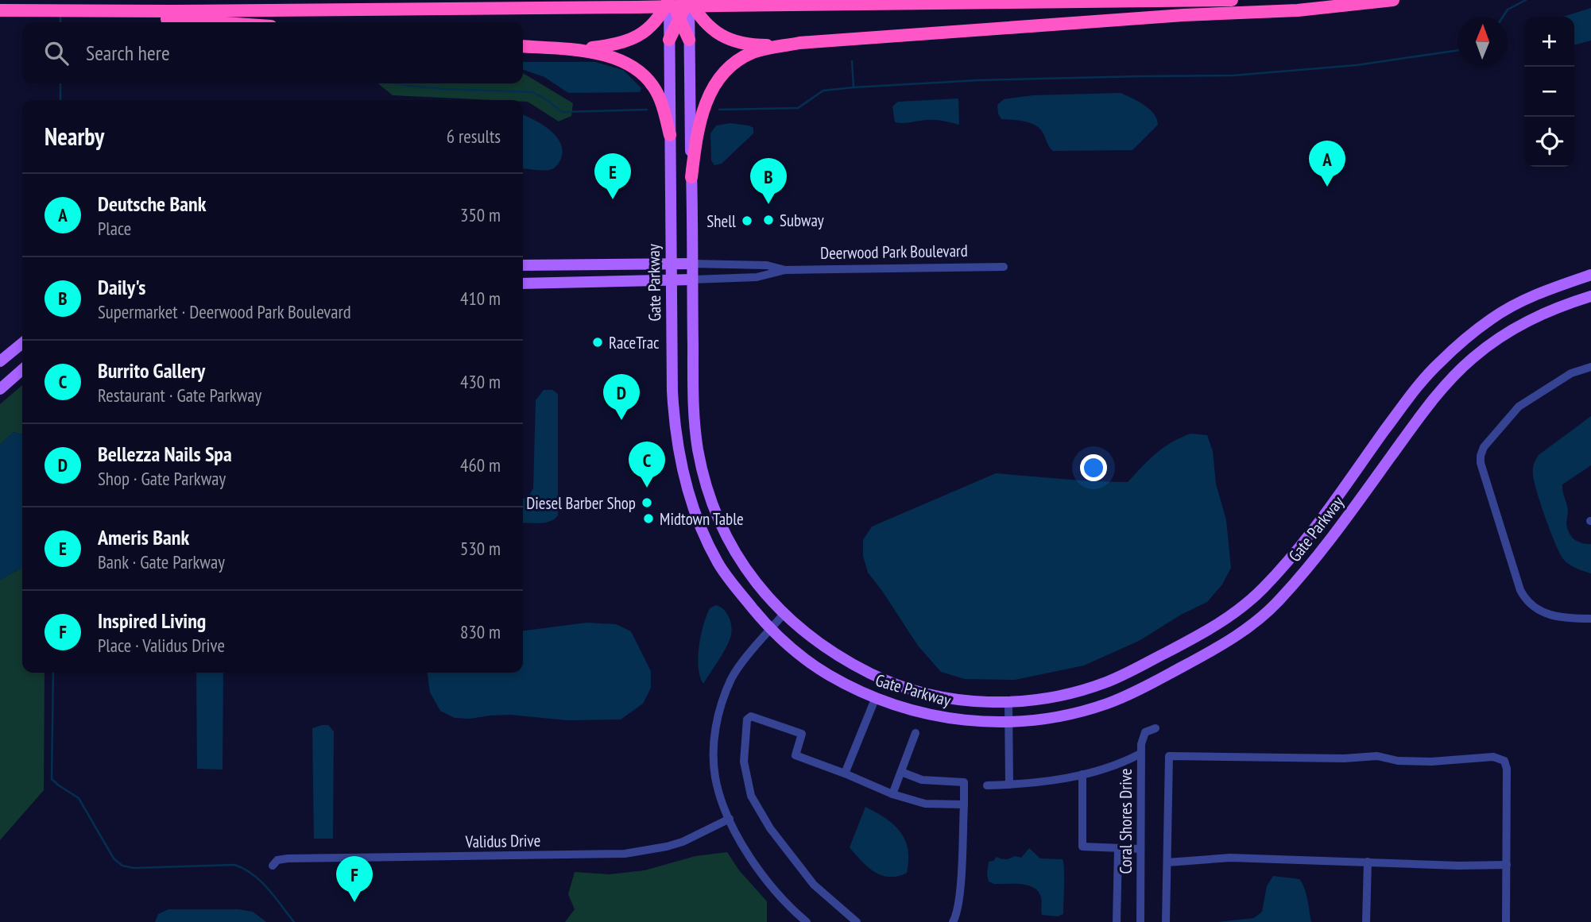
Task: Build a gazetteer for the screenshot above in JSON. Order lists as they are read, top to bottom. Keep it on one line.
{"streets":{"main road":["Deerwood Park Boulevard","Gate Parkway"],"street":["Coral Shores Drive","Validus Drive"]},"crossings":[["Deerwood Park Boulevard","Gate Parkway"]],"places":["Subway","Shell","RaceTrac","Diesel Barber Shop","Midtown Table"],"north":"top","page":{"map_buttons":["+","−"],"search":"Search here","heading":["Nearby","6 results"],"pins":["A","E","B","D","C","F"],"list":[{"mark":"A","name":"Deutsche Bank","note":"Place","value":"350 m"},{"mark":"B","name":"Daily's","note":"Supermarket · Deerwood Park Boulevard","value":"410 m"},{"mark":"C","name":"Burrito Gallery","note":"Restaurant · Gate Parkway","value":"430 m"},{"mark":"D","name":"Bellezza Nails Spa","note":"Shop · Gate Parkway","value":"460 m"},{"mark":"E","name":"Ameris Bank","note":"Bank · Gate Parkway","value":"530 m"},{"mark":"F","name":"Inspired Living","note":"Place · Validus Drive","value":"830 m"}]}}
